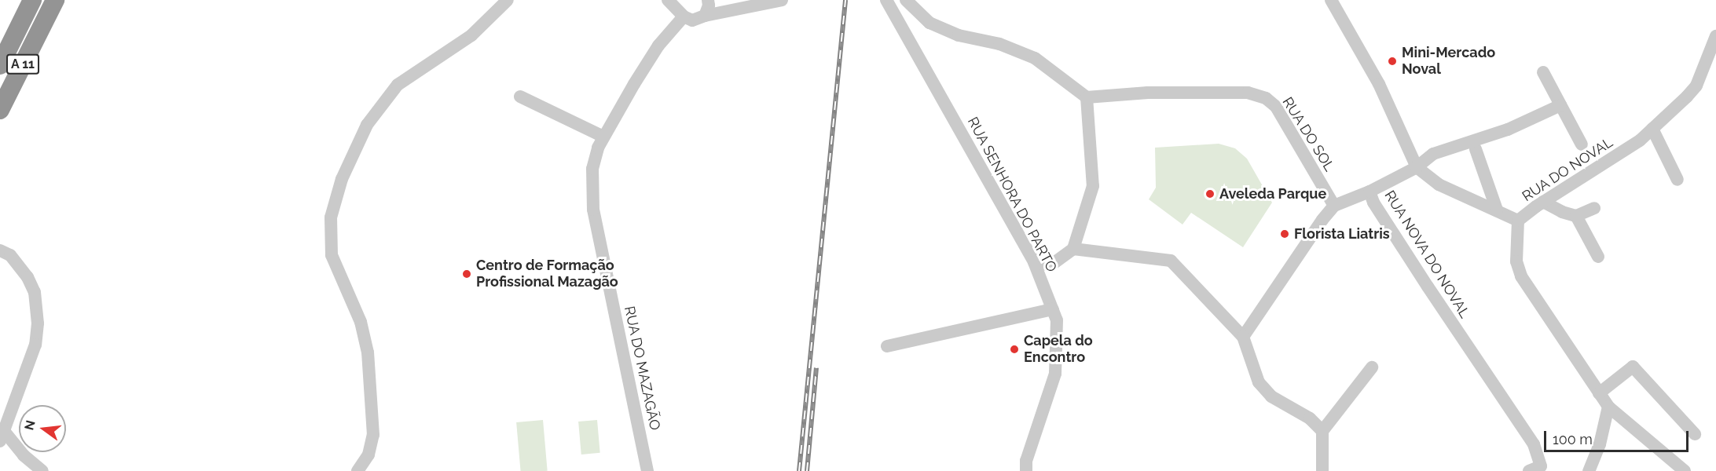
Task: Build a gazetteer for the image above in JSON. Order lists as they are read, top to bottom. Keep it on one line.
{"streets":{"highway":["A 11"],"street":["RUA DO SOL","RUA DO NOVAL","RUA SENHORA DO PARTO","RUA NOVA DO NOVAL","RUA DO MAZAGÃO"]},"places":["Mini-Mercado Noval","Aveleda Parque","Florista Liatris","Centro de Formação Profissional Mazagão","Capela do Encontro"],"scale_bar":"100 m","north":"left"}
